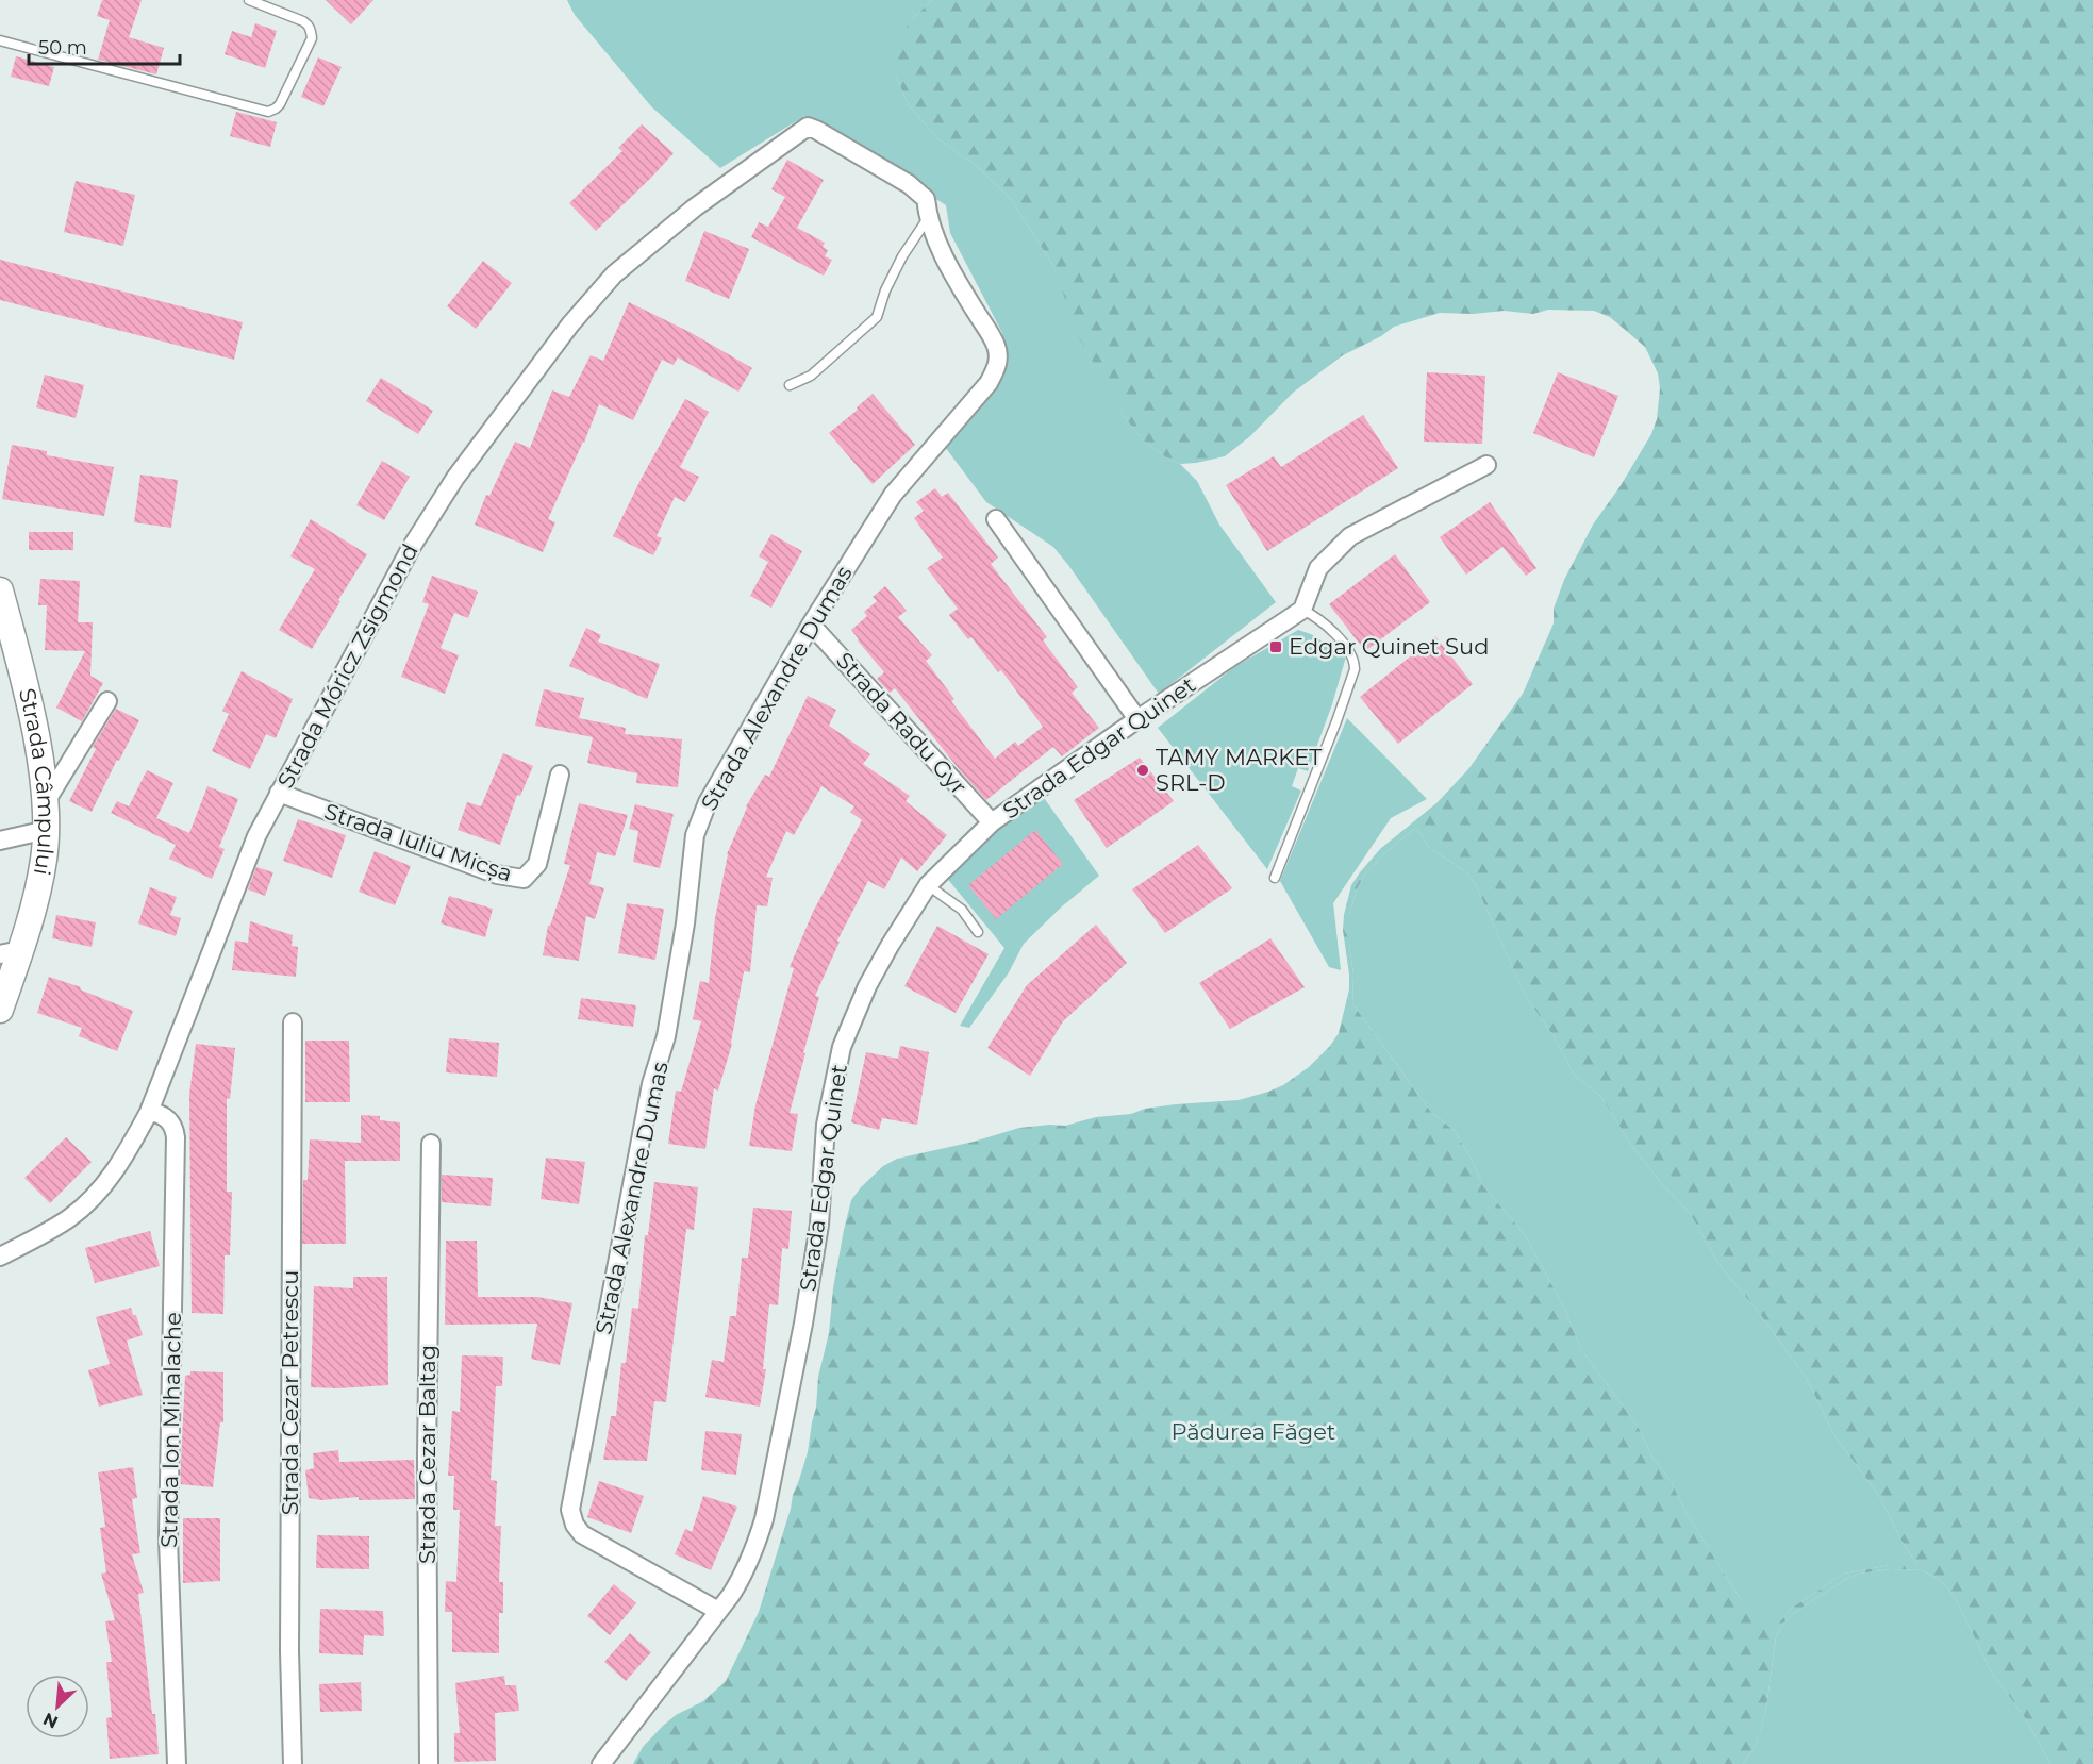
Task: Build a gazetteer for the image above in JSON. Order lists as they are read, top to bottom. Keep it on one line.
{"streets":{"street":["Strada Móricz Zsigmond","Strada Alexandre Dumas","Strada Radu Gyr","Strada Edgar Quinet","Strada Câmpului","Strada Iuliu Micșa","Strada Cezar Petrescu","Strada Ion Mihalache","Strada Cezar Baltag"]},"crossings":[["Strada Móricz Zsigmond","Strada Alexandre Dumas"],["Strada Móricz Zsigmond","Strada Iuliu Micșa"],["Strada Móricz Zsigmond","Strada Ion Mihalache"],["Strada Alexandre Dumas","Strada Radu Gyr"],["Strada Alexandre Dumas","Strada Edgar Quinet"],["Strada Radu Gyr","Strada Edgar Quinet"]],"parks":["Pădurea Făget"],"places":{"transit":["Edgar Quinet Sud"],"other":["TAMY MARKET SRL-D"]},"scale_bar":"50 m","north":"bottom left"}
